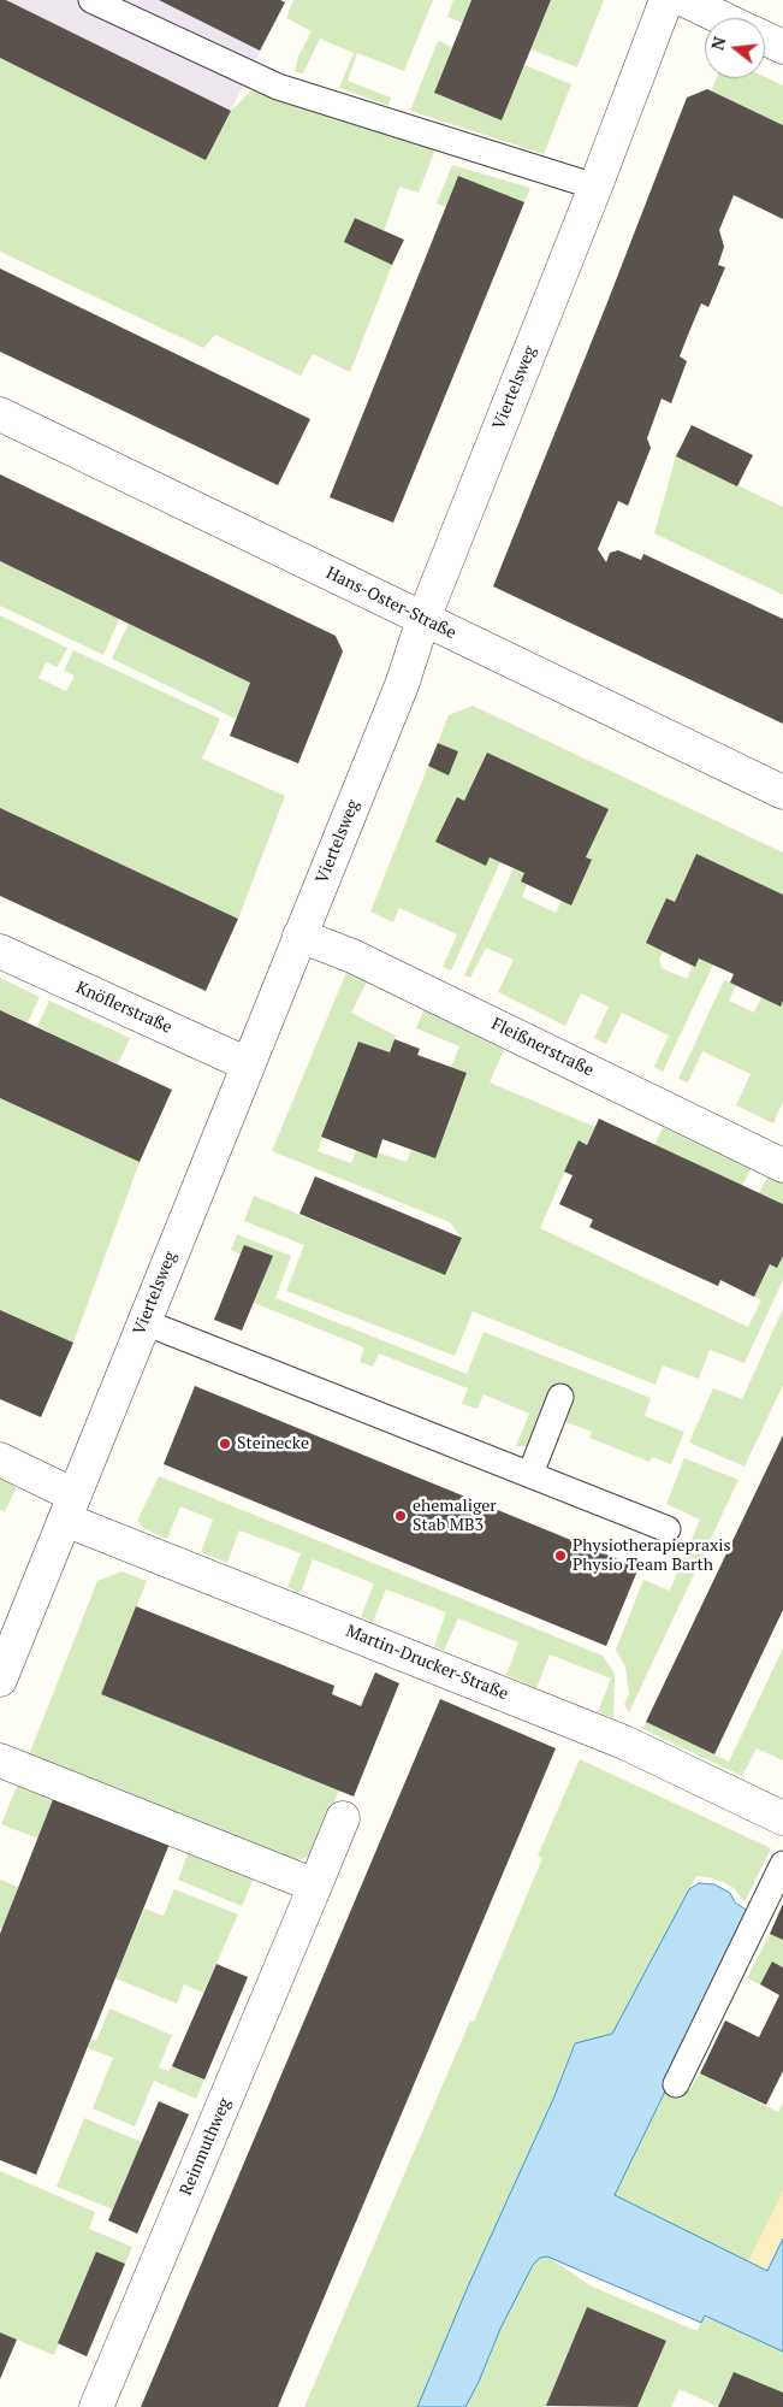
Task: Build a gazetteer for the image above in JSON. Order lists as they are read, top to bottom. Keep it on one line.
{"streets":{"street":["Viertelsweg","Hans-Oster-Straße","Knöflerstraße","Fleißnerstraße","Martin-Drucker-Straße","Reinmuthweg"]},"crossings":[["Viertelsweg","Hans-Oster-Straße"],["Viertelsweg","Knöflerstraße"],["Viertelsweg","Fleißnerstraße"],["Viertelsweg","Martin-Drucker-Straße"]],"places":["Steinecke","ehemaliger Stab MB3","Physiotherapiepraxis Physio Team Barth"],"north":"left"}
